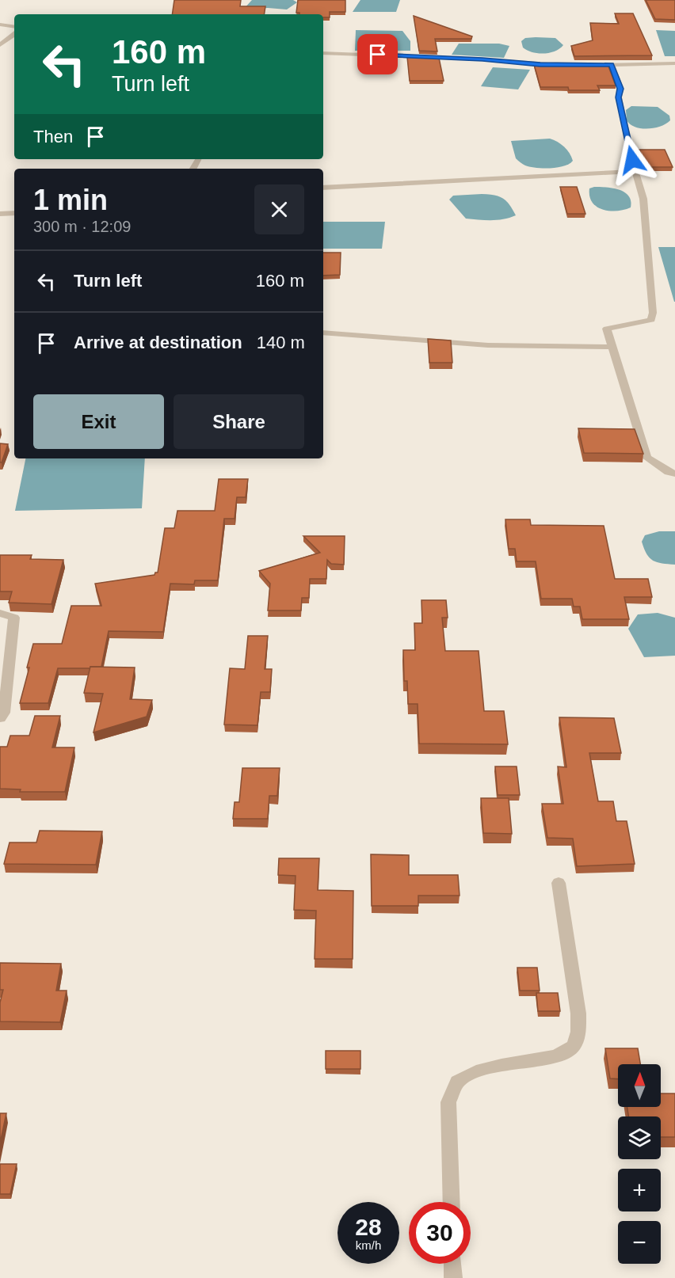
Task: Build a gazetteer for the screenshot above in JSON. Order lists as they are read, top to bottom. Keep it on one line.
{"north":"top","page":{"turn":["160 m","Turn left"],"then":"Then","heading":["1 min","300 m · 12:09"],"list":[{"name":"Turn left","value":"160 m"},{"name":"Arrive at destination","value":"140 m"}],"buttons":["Exit","Share"],"map_buttons":["+","−"],"speed":"28 km/h","limit":"30"}}
